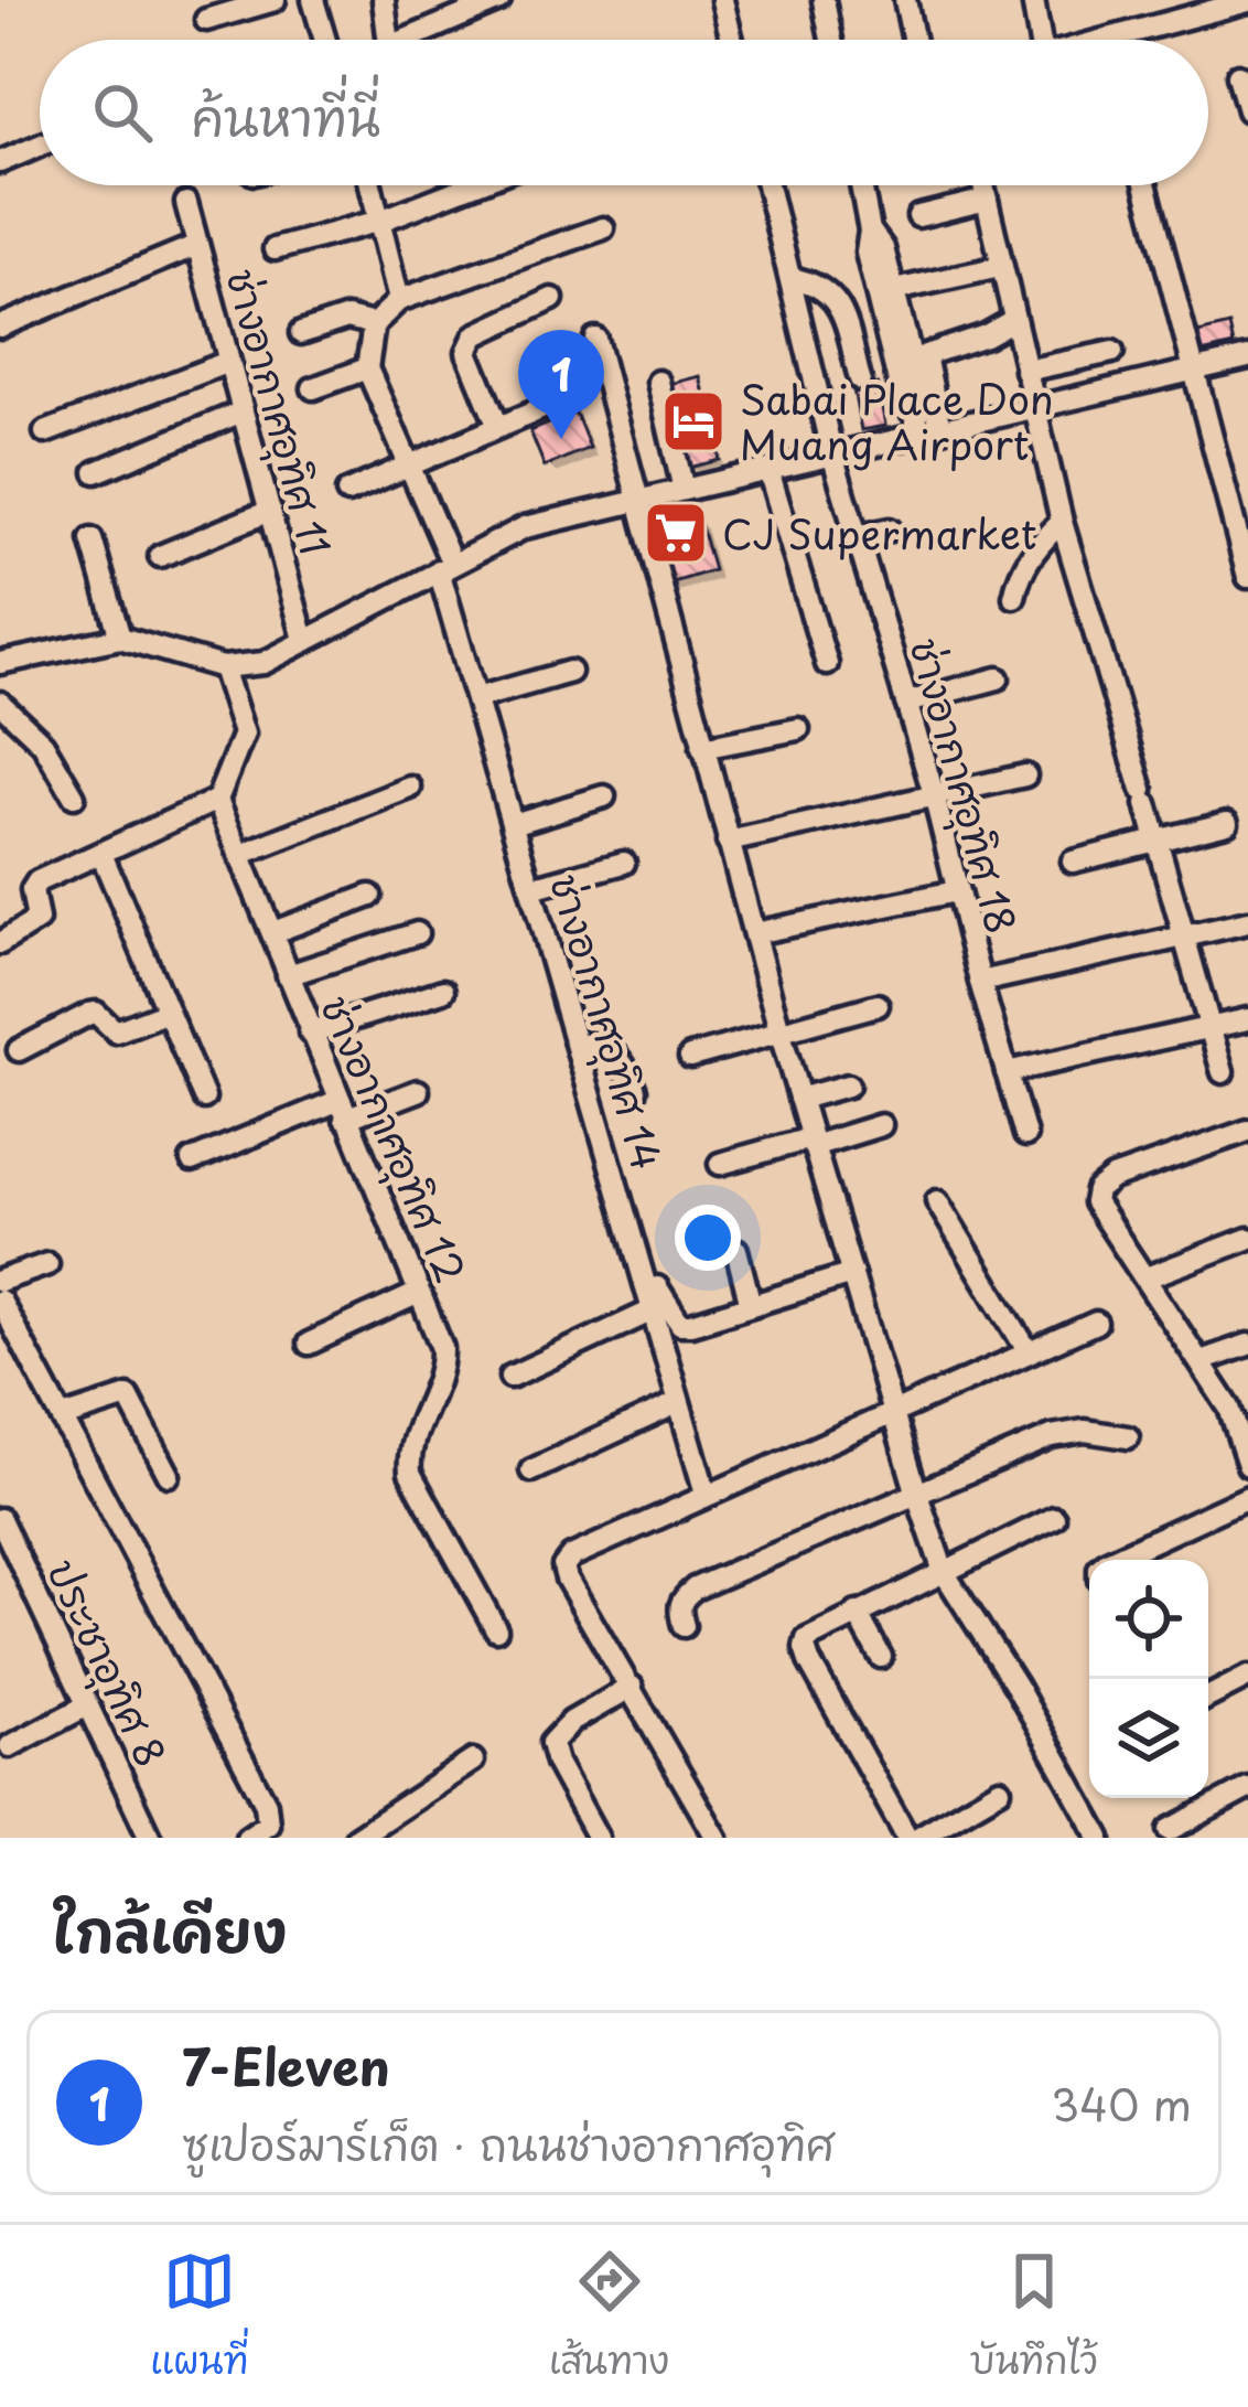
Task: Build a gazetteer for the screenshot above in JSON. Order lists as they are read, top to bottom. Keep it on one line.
{"streets":{"street":["ช่างอากาศอุทิศ 11","ช่างอากาศอุทิศ 18","ช่างอากาศอุทิศ 14","ช่างอากาศอุทิศ 12","ประชาอุทิศ 8"]},"places":{"hotel":["Sabai Place Don Muang Airport"],"supermarket":["CJ Supermarket"]},"page":{"search":"ค้นหาที่นี่","pins":"1","heading":"ใกล้เคียง","list":[{"mark":"1","name":"7-Eleven","note":"ซูเปอร์มาร์เก็ต · ถนนช่างอากาศอุทิศ","value":"340 m"}],"nav":["แผนที่","เส้นทาง","บันทึกไว้"]}}
